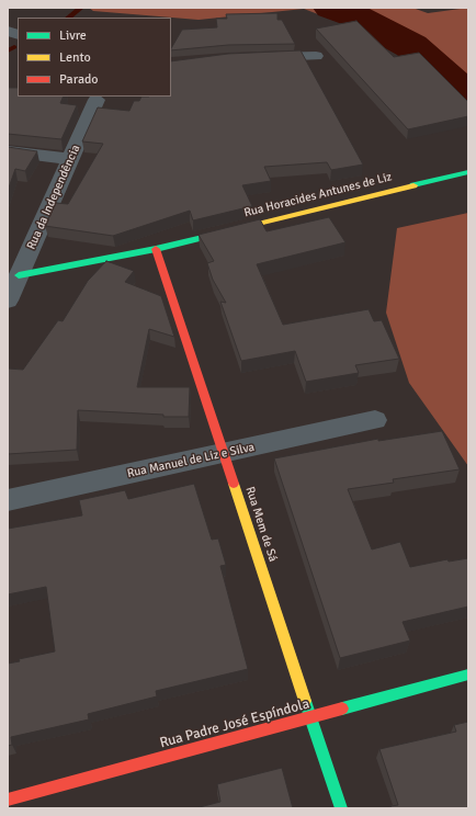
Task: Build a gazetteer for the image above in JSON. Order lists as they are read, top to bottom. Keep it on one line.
{"streets":{"street":["Rua Horacides Antunes de Liz","Rua da Independência","Rua Manuel de Liz e Silva","Rua Mem de Sá","Rua Padre José Espíndola"]},"crossings":[["Rua Horacides Antunes de Liz","Rua da Independência"],["Rua Horacides Antunes de Liz","Rua Mem de Sá"],["Rua Manuel de Liz e Silva","Rua Mem de Sá"],["Rua Mem de Sá","Rua Padre José Espíndola"]],"legend":["Livre","Lento","Parado"]}
